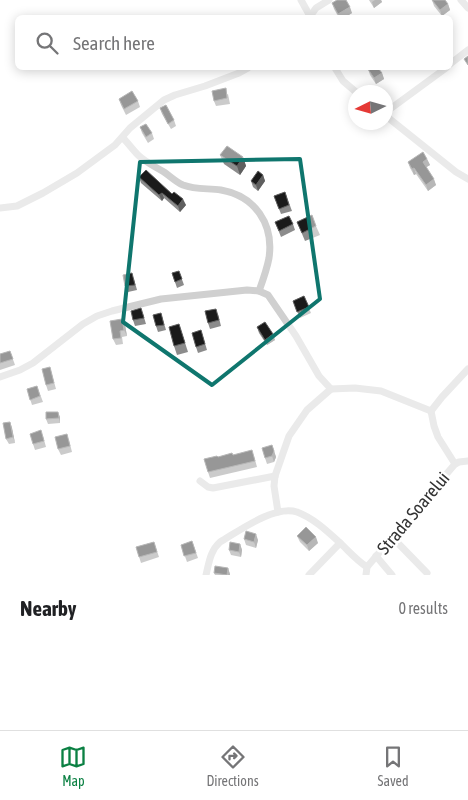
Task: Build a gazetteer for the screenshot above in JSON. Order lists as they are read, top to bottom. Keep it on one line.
{"streets":{"street":["Strada Soarelui"]},"north":"left","page":{"search":"Search here","heading":["Nearby","0 results"],"nav":["Map","Directions","Saved"]}}
